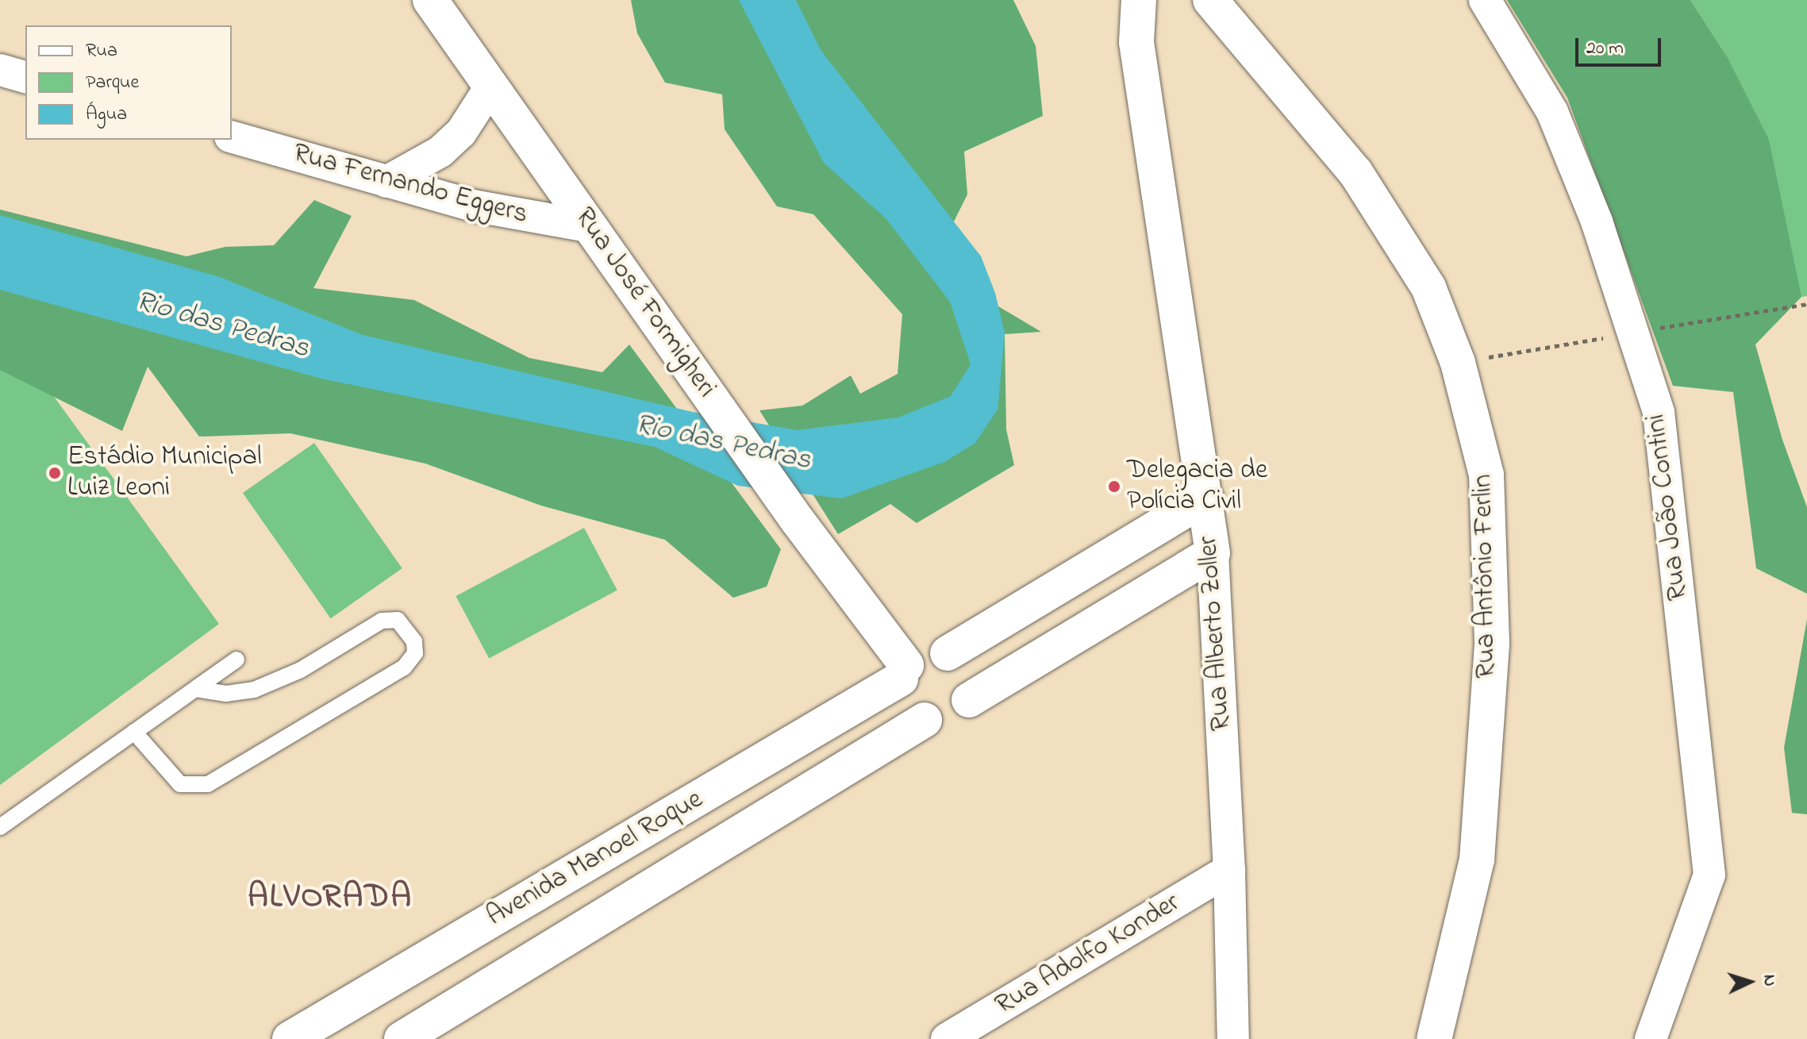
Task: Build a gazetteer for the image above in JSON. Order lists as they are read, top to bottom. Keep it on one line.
{"streets":{"street":["Rua Fernando Eggers","Rua José Formigheri","Rua João Contini","Rua Antônio Ferlin","Rua Alberto Zoller","Avenida Manoel Roque","Rua Adolfo Konder"]},"crossings":[["Rua Fernando Eggers","Rua José Formigheri"],["Rua José Formigheri","Avenida Manoel Roque"],["Rua Alberto Zoller","Rua Adolfo Konder"]],"districts":["ALVORADA"],"water":["Rio das Pedras"],"places":["Estádio Municipal Luiz Leoni","Delegacia de Polícia Civil"],"legend":["Rua","Parque","Água"],"scale_bar":"20 m","north":"right"}
